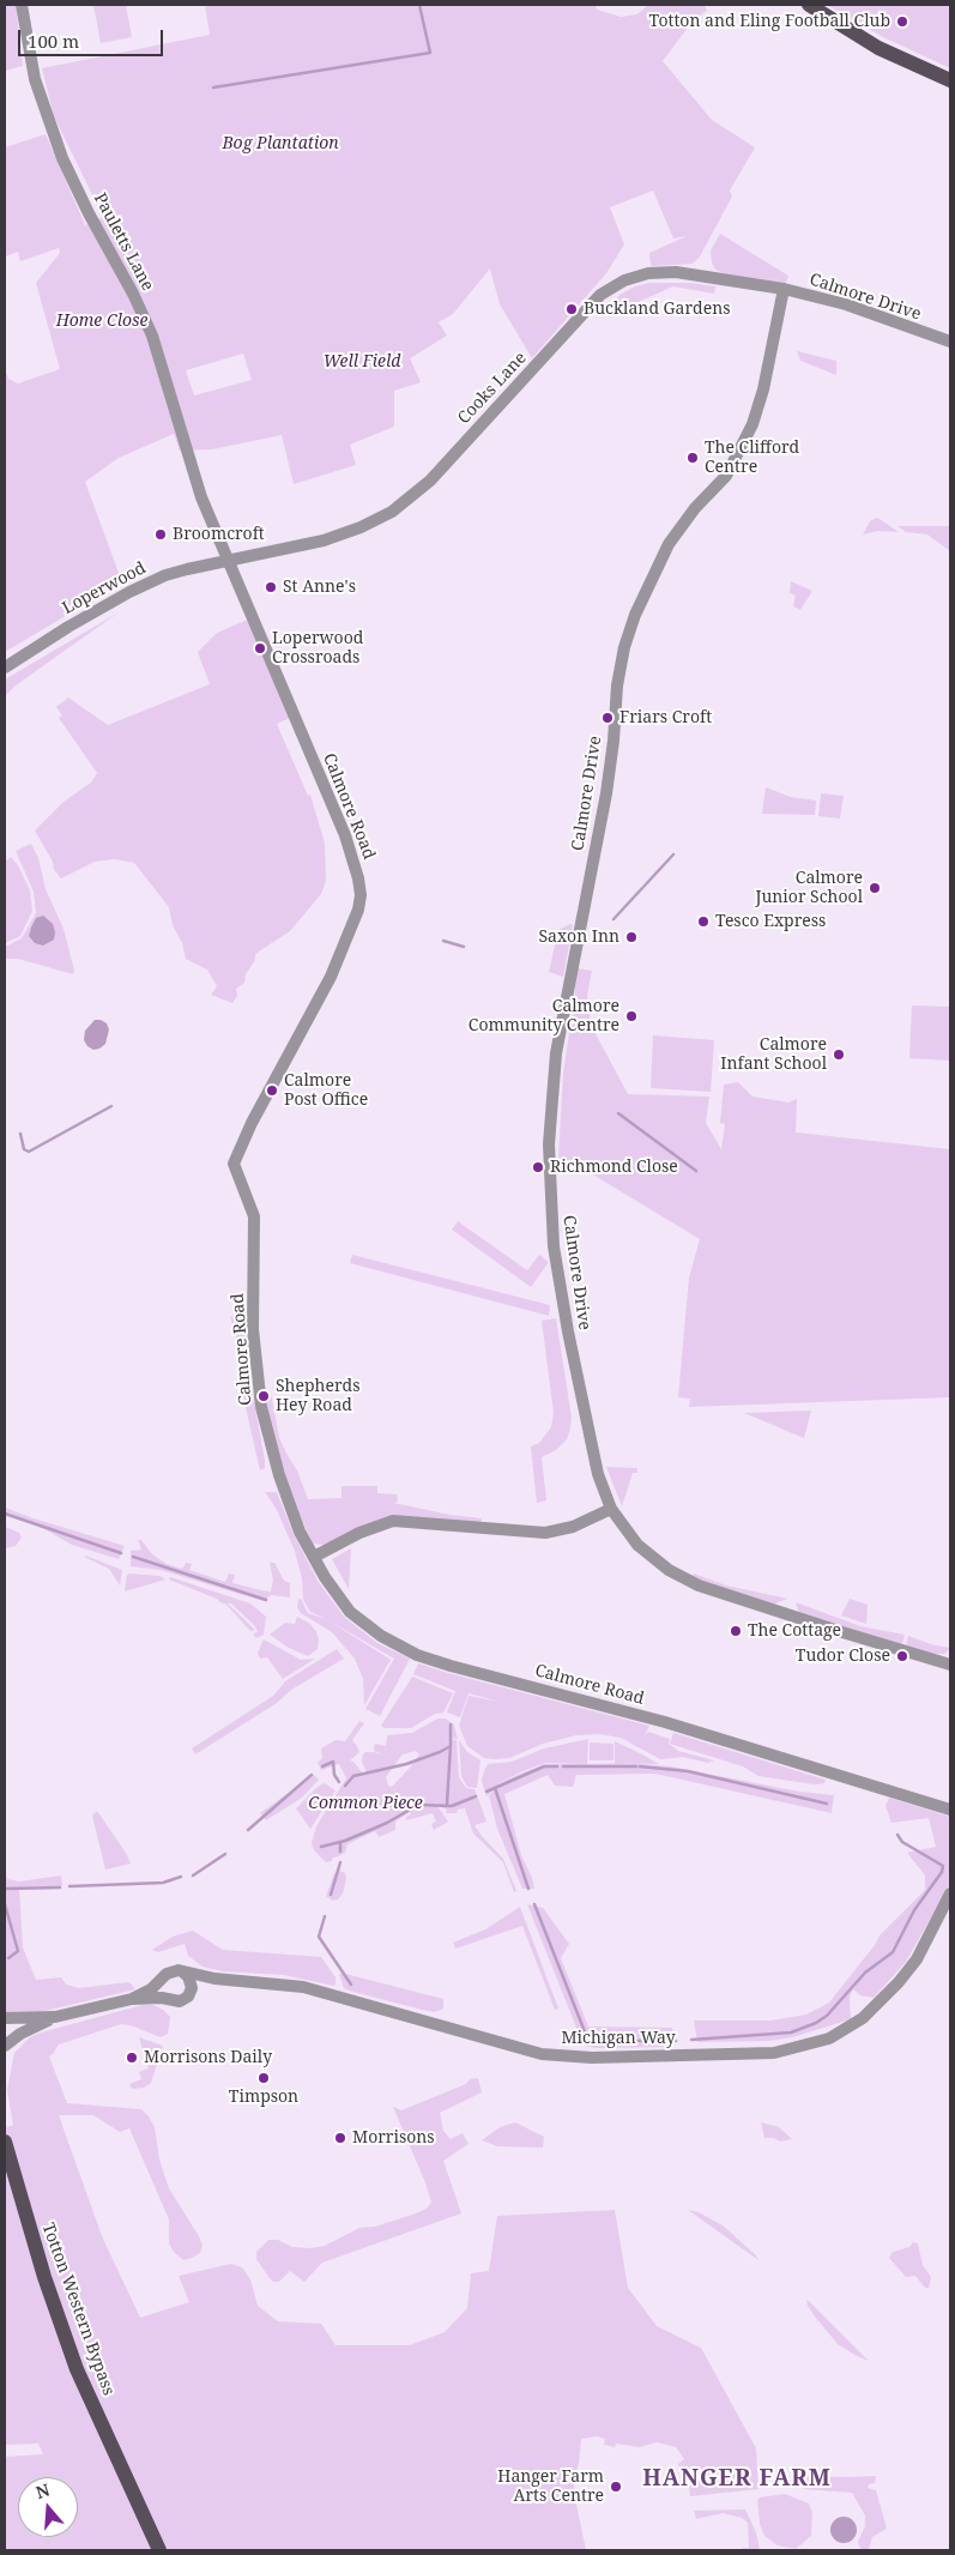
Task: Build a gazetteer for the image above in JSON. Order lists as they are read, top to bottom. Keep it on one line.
{"streets":{"main road":["Totton Western Bypass"],"street":["Pauletts Lane","Calmore Drive","Cooks Lane","Loperwood","Calmore Road","Michigan Way"]},"crossings":[["Pauletts Lane","Cooks Lane"],["Pauletts Lane","Loperwood"],["Pauletts Lane","Calmore Road"],["Calmore Drive","Cooks Lane"],["Cooks Lane","Loperwood"],["Cooks Lane","Calmore Road"],["Loperwood","Calmore Road"]],"districts":["HANGER FARM"],"parks":["Bog Plantation","Home Close","Well Field","Common Piece"],"places":["Totton and Eling Football Club","Buckland Gardens","The Clifford Centre","Broomcroft","St Anne's","Loperwood Crossroads","Friars Croft","Calmore Junior School","Tesco Express","Saxon Inn","Calmore Community Centre","Calmore Infant School","Calmore Post Office","Richmond Close","Shepherds Hey Road","The Cottage","Tudor Close","Morrisons Daily","Timpson","Morrisons","Hanger Farm Arts Centre"],"scale_bar":"100 m","north":"top"}
